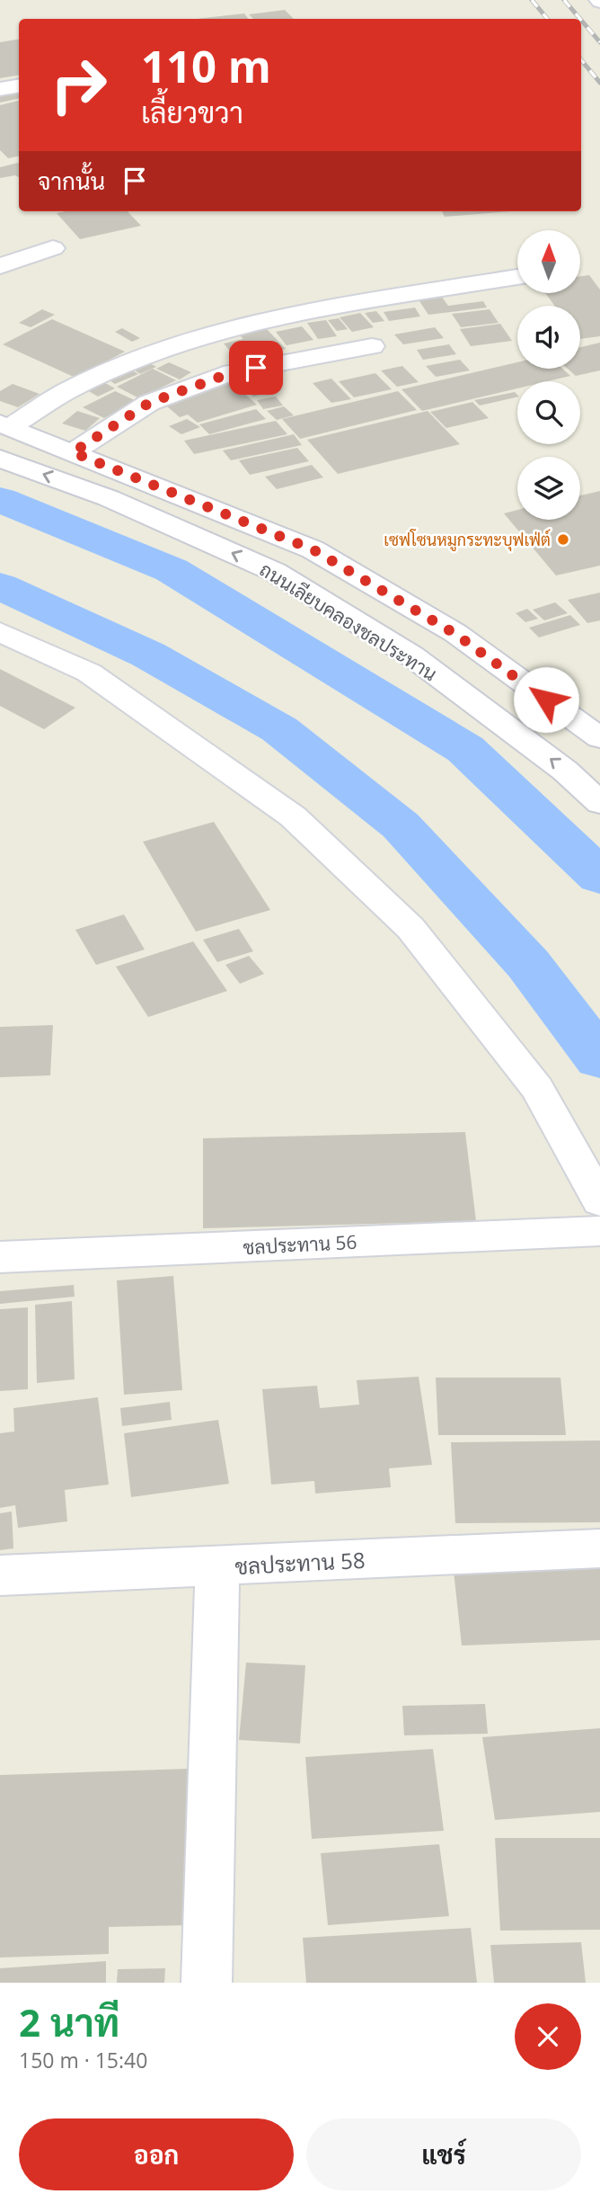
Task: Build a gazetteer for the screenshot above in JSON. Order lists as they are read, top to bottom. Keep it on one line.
{"streets":{"street":["ถนนเลียบคลองชลประทาน","ชลประทาน 56","ชลประทาน 58"]},"places":["เซฟโซนหมูกระทะบุฟเฟ่ต์"],"north":"top","page":{"turn":["110 m","เลี้ยวขวา"],"then":"จากนั้น","heading":["2 นาที","150 m · 15:40"],"buttons":["ออก","แชร์"]}}
